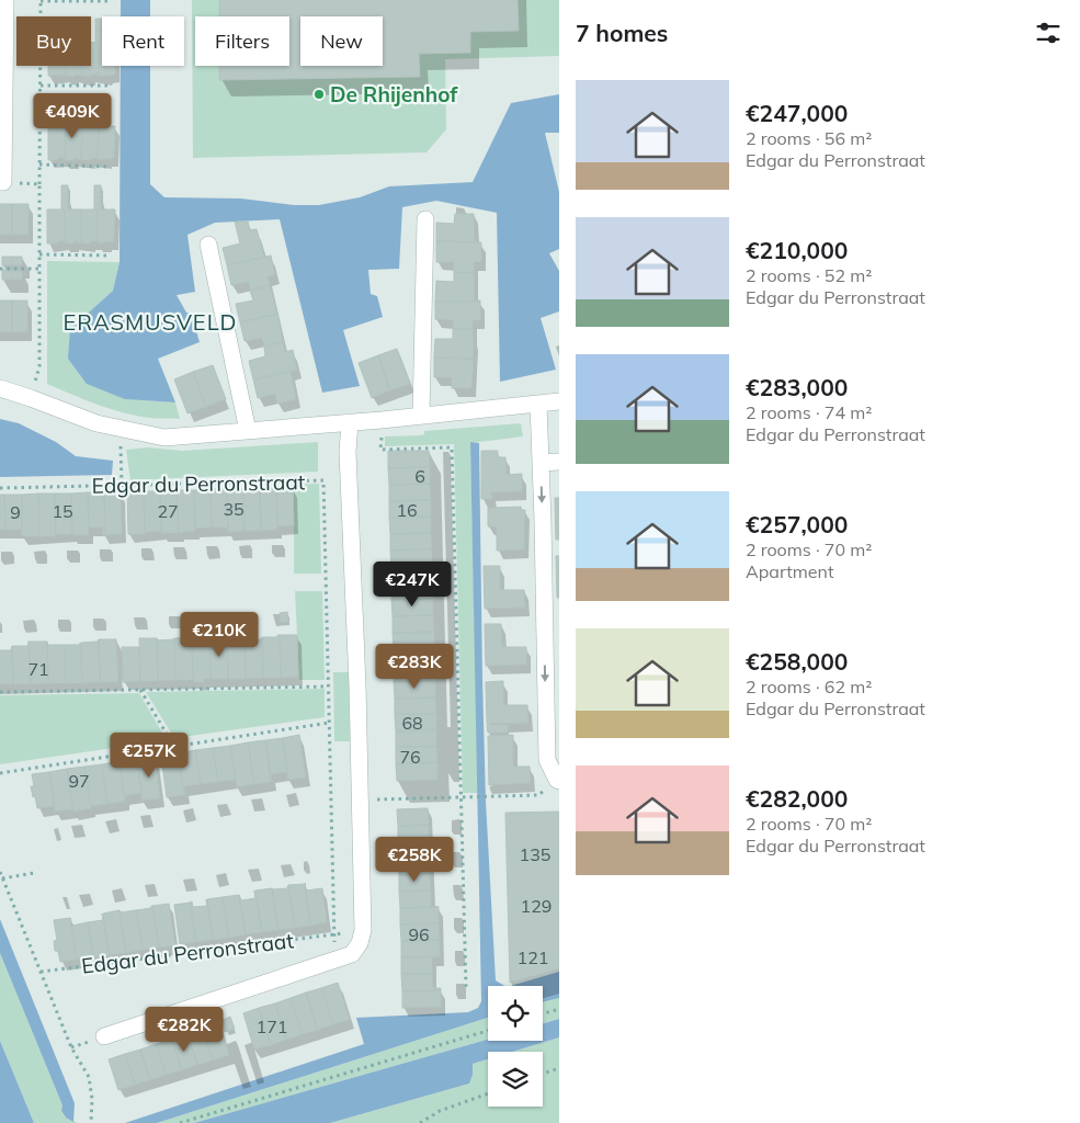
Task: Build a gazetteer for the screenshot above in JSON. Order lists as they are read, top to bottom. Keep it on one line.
{"streets":{"street":["Edgar du Perronstraat"]},"districts":["ERASMUSVELD"],"places":["De Rhijenhof"],"house_numbers":["6","35","16","15","27","9","71","68","76","97","135","129","96","121","171"],"page":{"heading":"7 homes","chip":["Buy","Rent","Filters","New"],"list":[{"name":"€247,000","note":"2 rooms · 56 m² · Edgar du Perronstraat"},{"name":"€210,000","note":"2 rooms · 52 m² · Edgar du Perronstraat"},{"name":"€283,000","note":"2 rooms · 74 m² · Edgar du Perronstraat"},{"name":"€257,000","note":"2 rooms · 70 m² · Apartment"},{"name":"€258,000","note":"2 rooms · 62 m² · Edgar du Perronstraat"},{"name":"€282,000","note":"2 rooms · 70 m² · Edgar du Perronstraat"}],"price":["€409K","€247K","€210K","€283K","€257K","€258K","€282K"]}}
